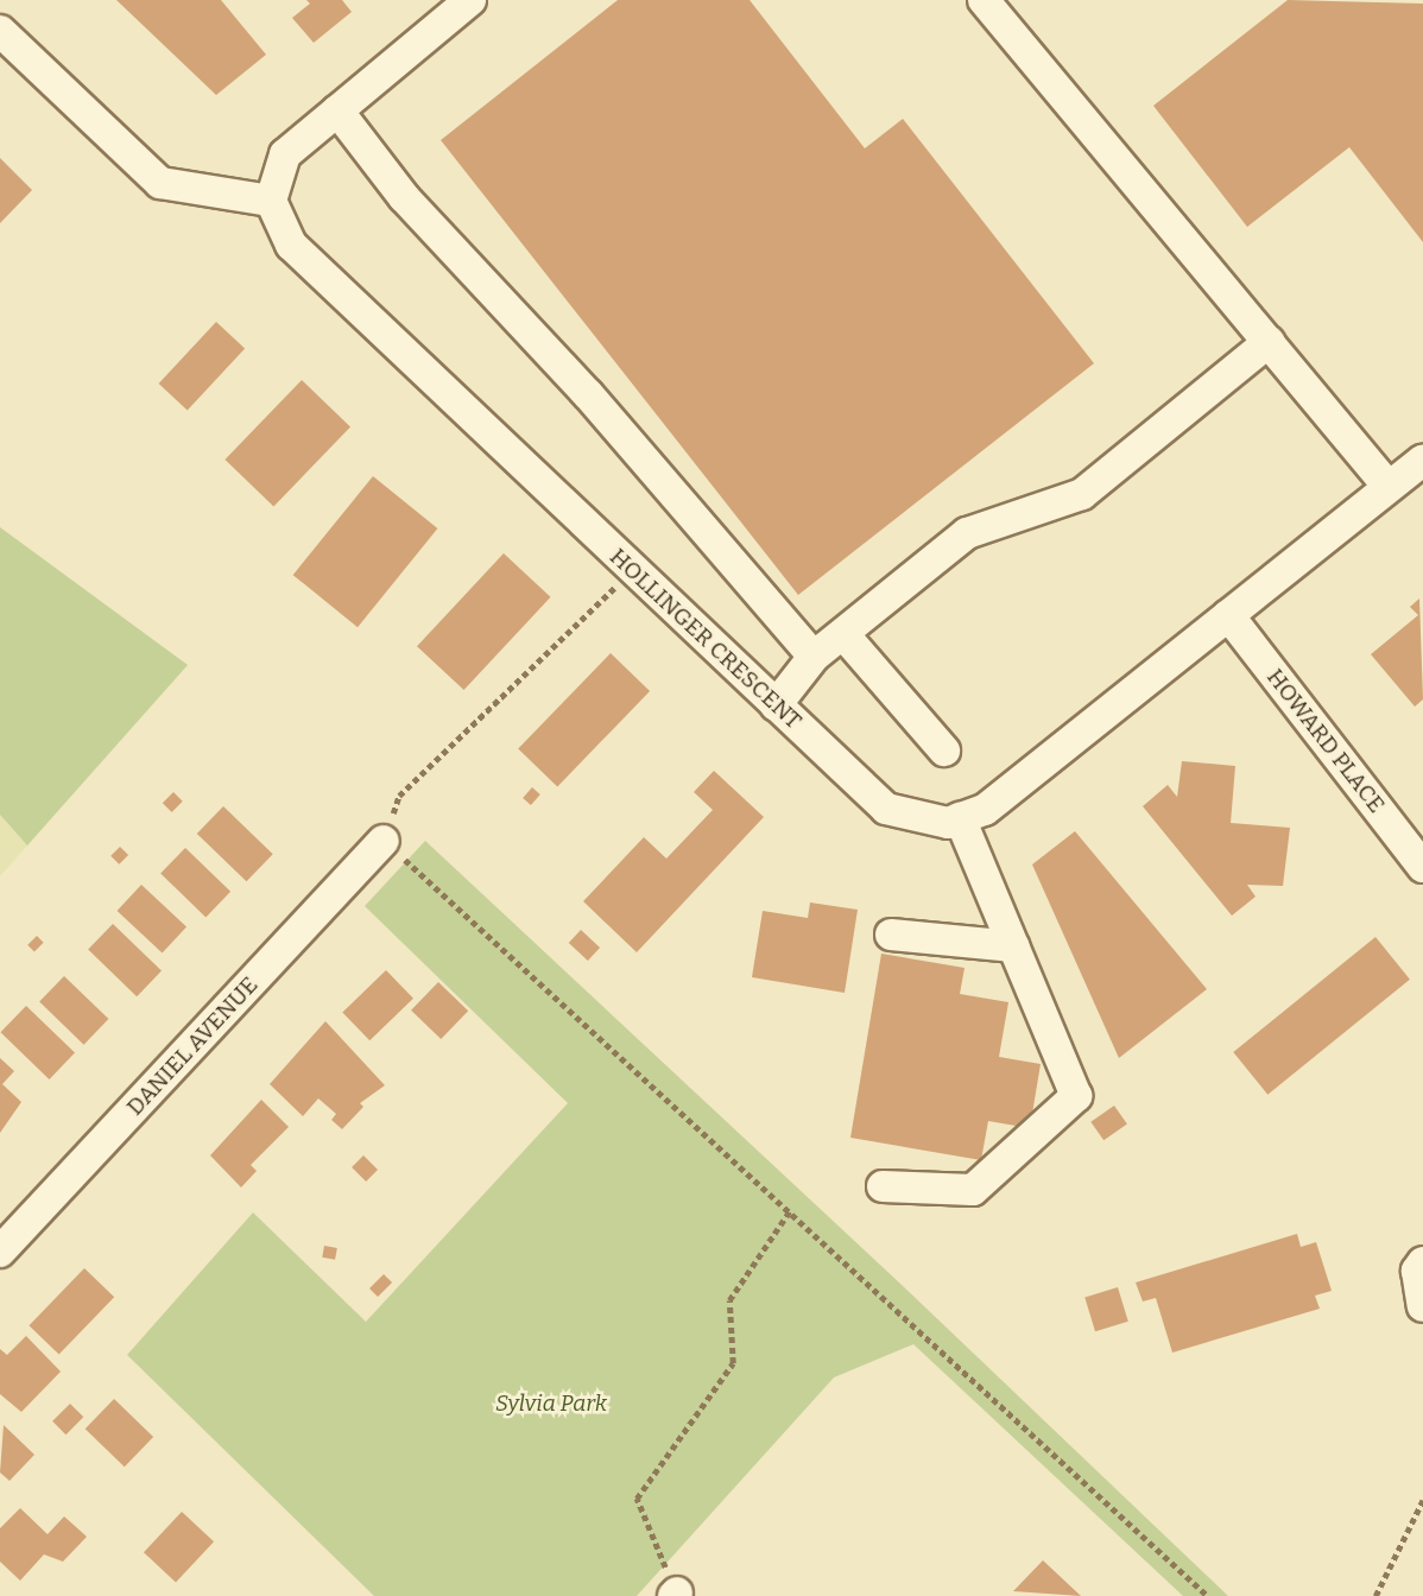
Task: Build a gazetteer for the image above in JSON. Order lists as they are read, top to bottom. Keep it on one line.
{"streets":{"street":["HOLLINGER CRESCENT","HOWARD PLACE","DANIEL AVENUE"]},"crossings":[["HOLLINGER CRESCENT","HOWARD PLACE"]],"parks":["Sylvia Park"]}
